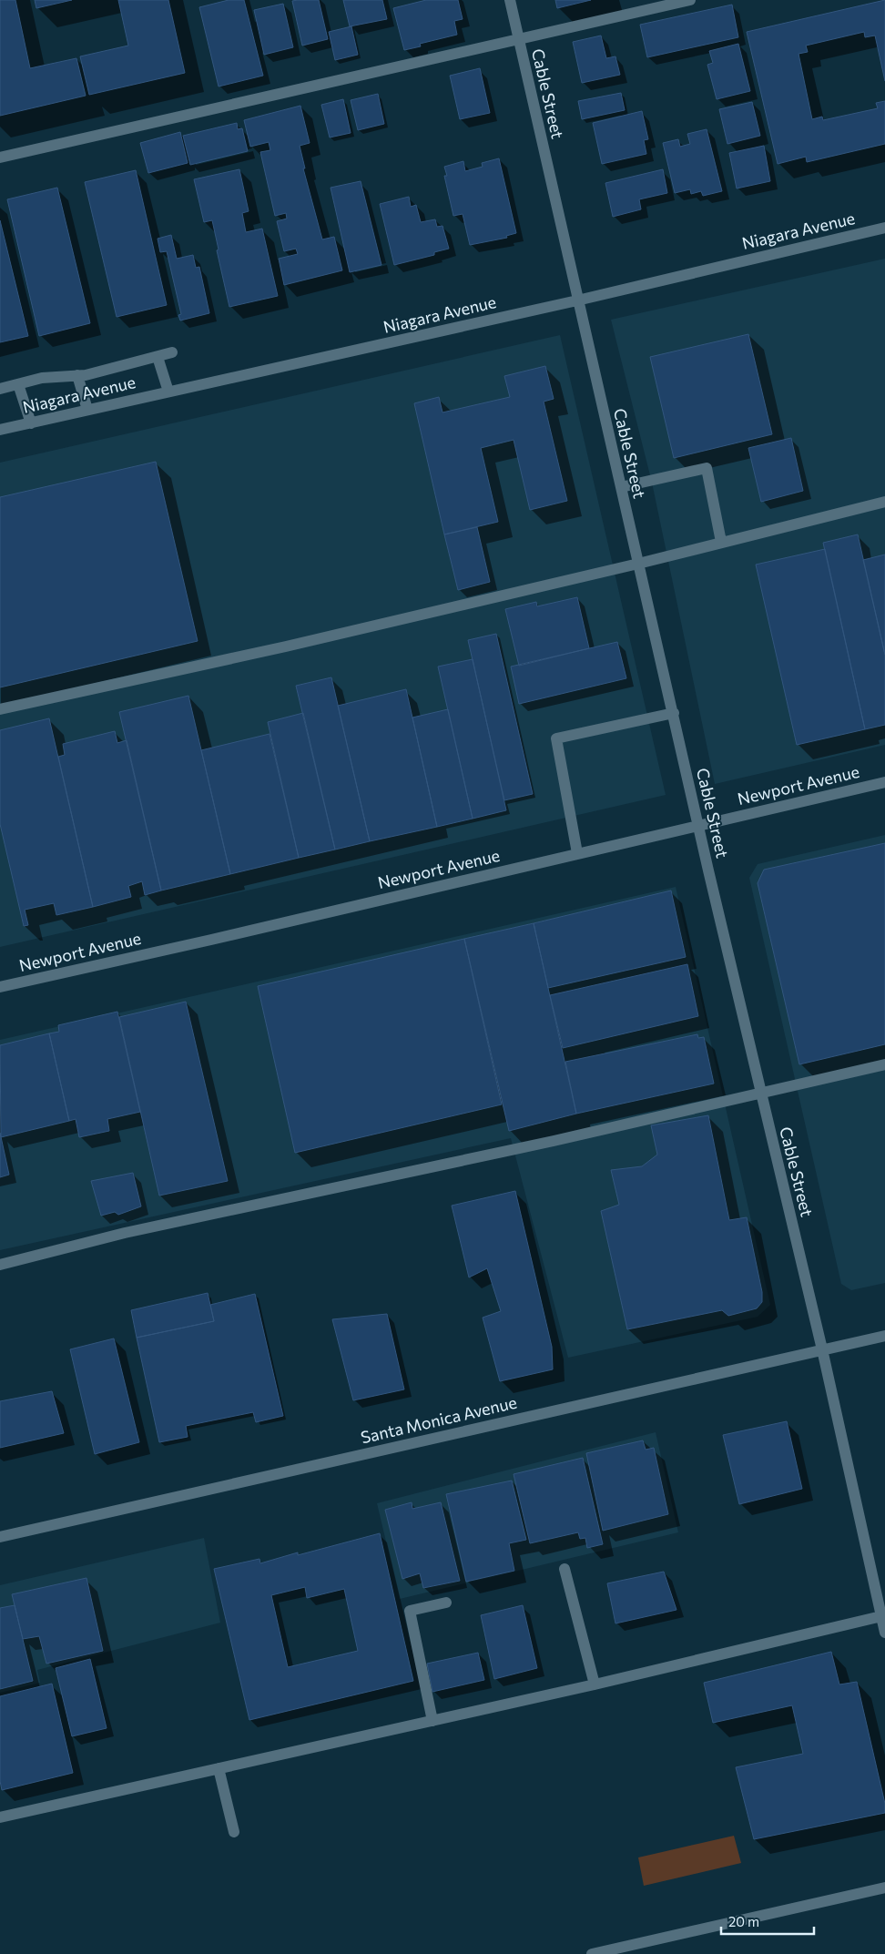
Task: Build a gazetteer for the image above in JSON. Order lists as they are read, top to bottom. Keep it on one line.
{"streets":{"street":["Cable Street","Niagara Avenue","Newport Avenue","Santa Monica Avenue"]},"crossings":[["Cable Street","Niagara Avenue"],["Cable Street","Newport Avenue"],["Cable Street","Santa Monica Avenue"]],"scale_bar":"20 m"}
